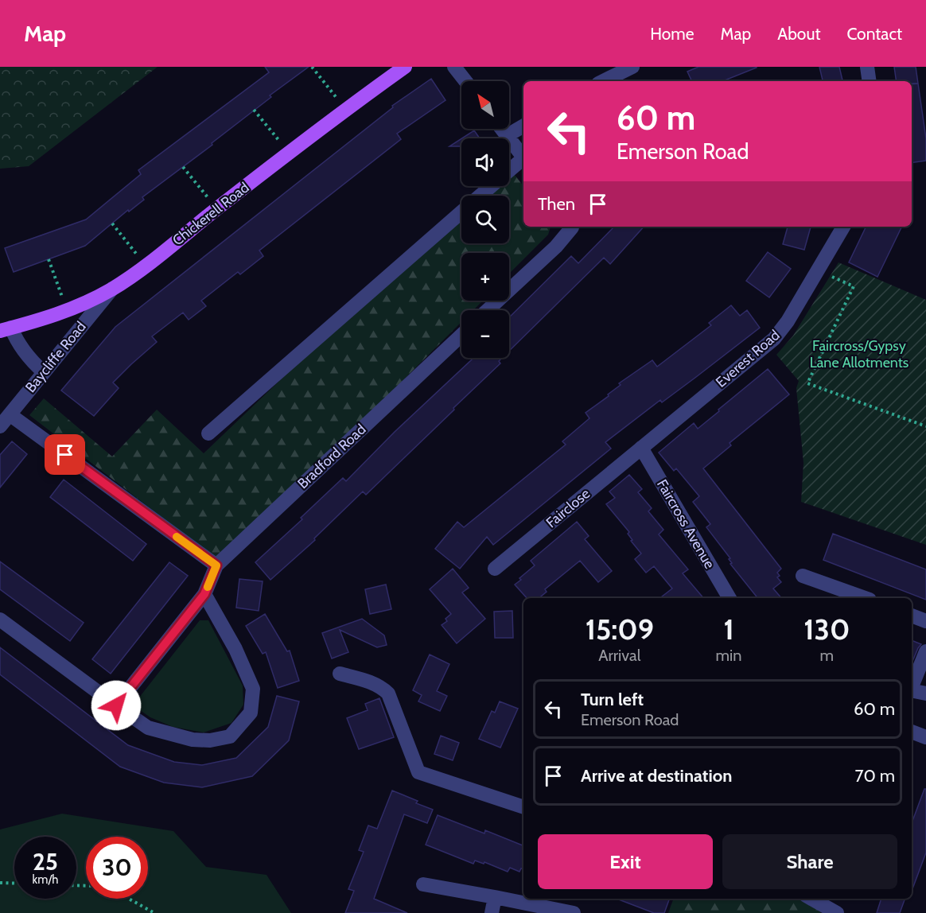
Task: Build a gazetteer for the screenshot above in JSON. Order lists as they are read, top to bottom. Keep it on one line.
{"streets":{"main road":["Chickerell Road"],"street":["Baycliffe Road","Everest Road","Bradford Road","Fairclose","Faircross Avenue"]},"crossings":[["Chickerell Road","Baycliffe Road"],["Everest Road","Fairclose"],["Everest Road","Faircross Avenue"],["Fairclose","Faircross Avenue"]],"parks":["Faircross/Gypsy Lane Allotments"],"north":"top left","page":{"header":"Map","nav":["Home","Map","About","Contact"],"map_buttons":["+","−"],"turn":["60 m","Emerson Road"],"then":"Then","eta":["15:09","Arrival","1","min","130","m"],"list":[{"name":"Turn left","note":"Emerson Road","value":"60 m"},{"name":"Arrive at destination","value":"70 m"}],"buttons":["Exit","Share"],"speed":"25 km/h","limit":"30"}}
